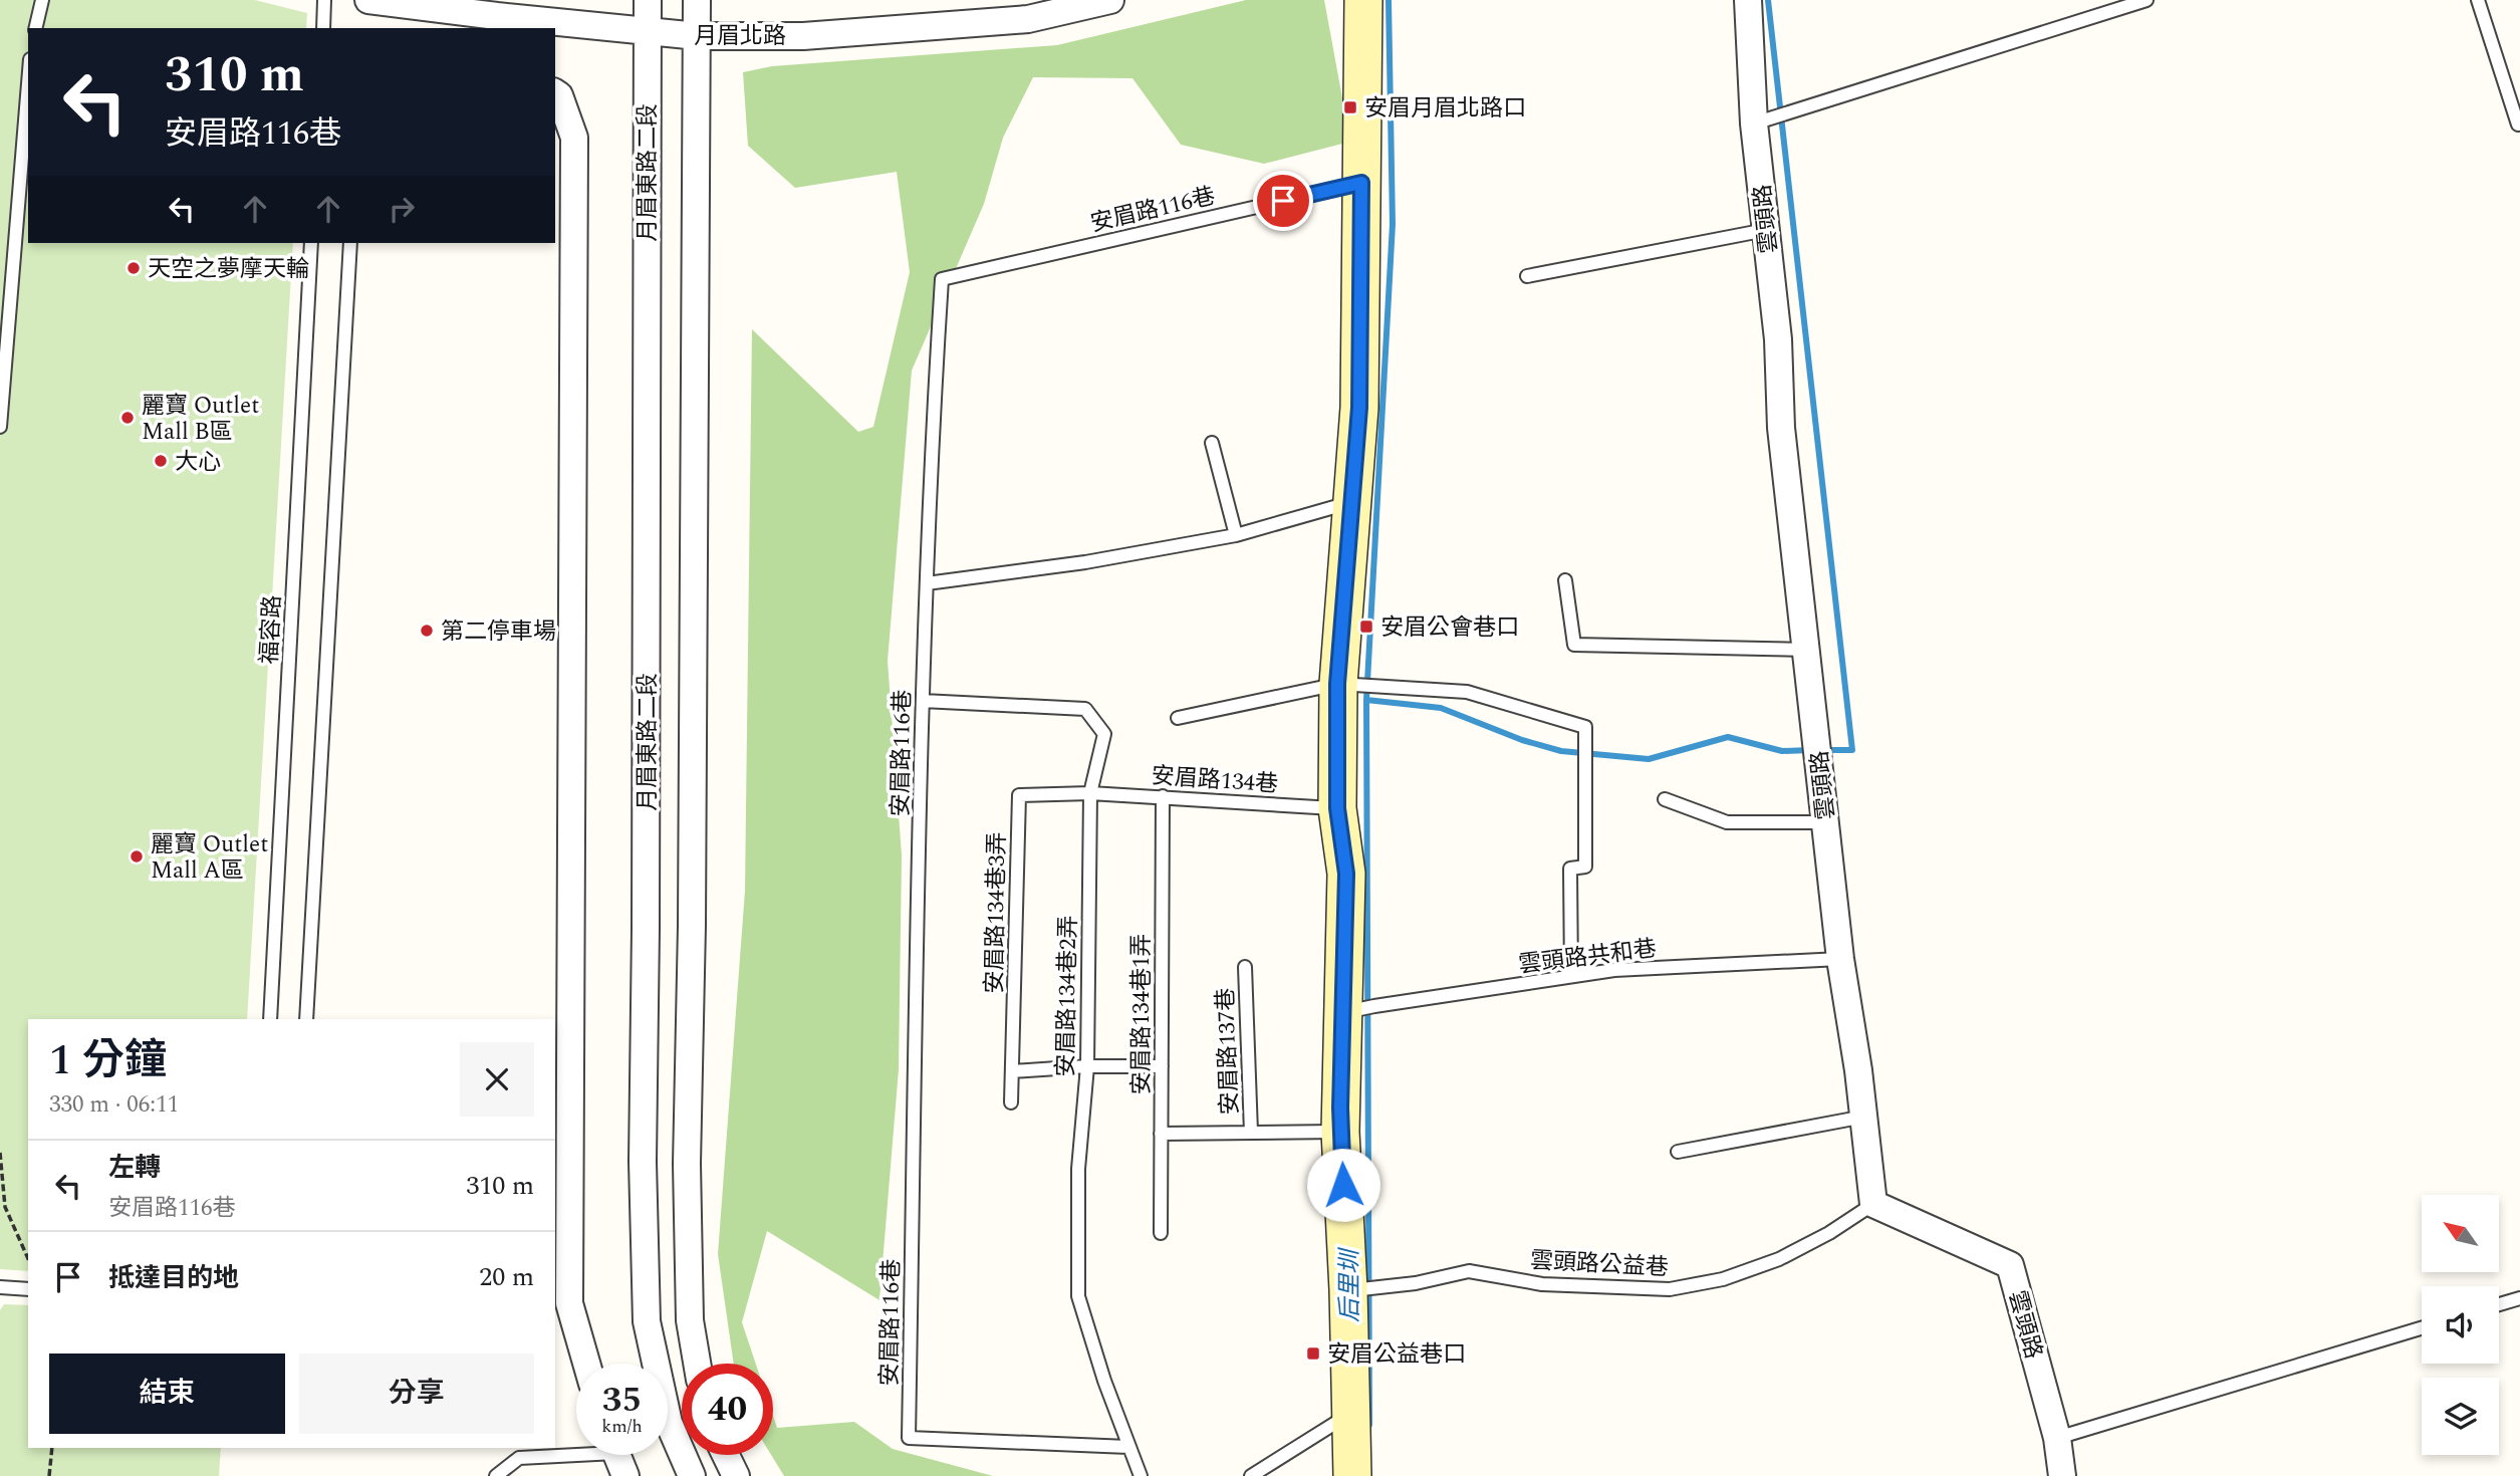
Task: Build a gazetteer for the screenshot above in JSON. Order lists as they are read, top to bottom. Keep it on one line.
{"streets":{"street":["月眉北路","月眉東路二段","雲頭路"],"lane":["安眉路116巷","福容路","安眉路134巷","安眉路134巷3弄","雲頭路共和巷","安眉路134巷2弄","安眉路134巷1弄","安眉路137巷","雲頭路公益巷"]},"crossings":[["月眉北路","月眉東路二段"],["安眉路116巷","安眉路134巷2弄"],["雲頭路","雲頭路共和巷"],["雲頭路","雲頭路公益巷"],["安眉路134巷","安眉路134巷3弄"],["安眉路134巷","安眉路134巷2弄"],["安眉路134巷","安眉路134巷1弄"],["安眉路134巷3弄","安眉路134巷2弄"],["安眉路134巷1弄","安眉路137巷"]],"water":["后里圳"],"places":{"transit":["安眉月眉北路口","安眉公會巷口","安眉公益巷口"],"other":["天空之夢摩天輪","麗寶 Outlet Mall B區","大心","第二停車場","麗寶 Outlet Mall A區"]},"north":"top left","page":{"turn":["310 m","安眉路116巷"],"heading":["1 分鐘","330 m · 06:11"],"list":[{"name":"左轉","note":"安眉路116巷","value":"310 m"},{"name":"抵達目的地","value":"20 m"}],"buttons":["結束","分享"],"speed":"35 km/h","limit":"40"}}
